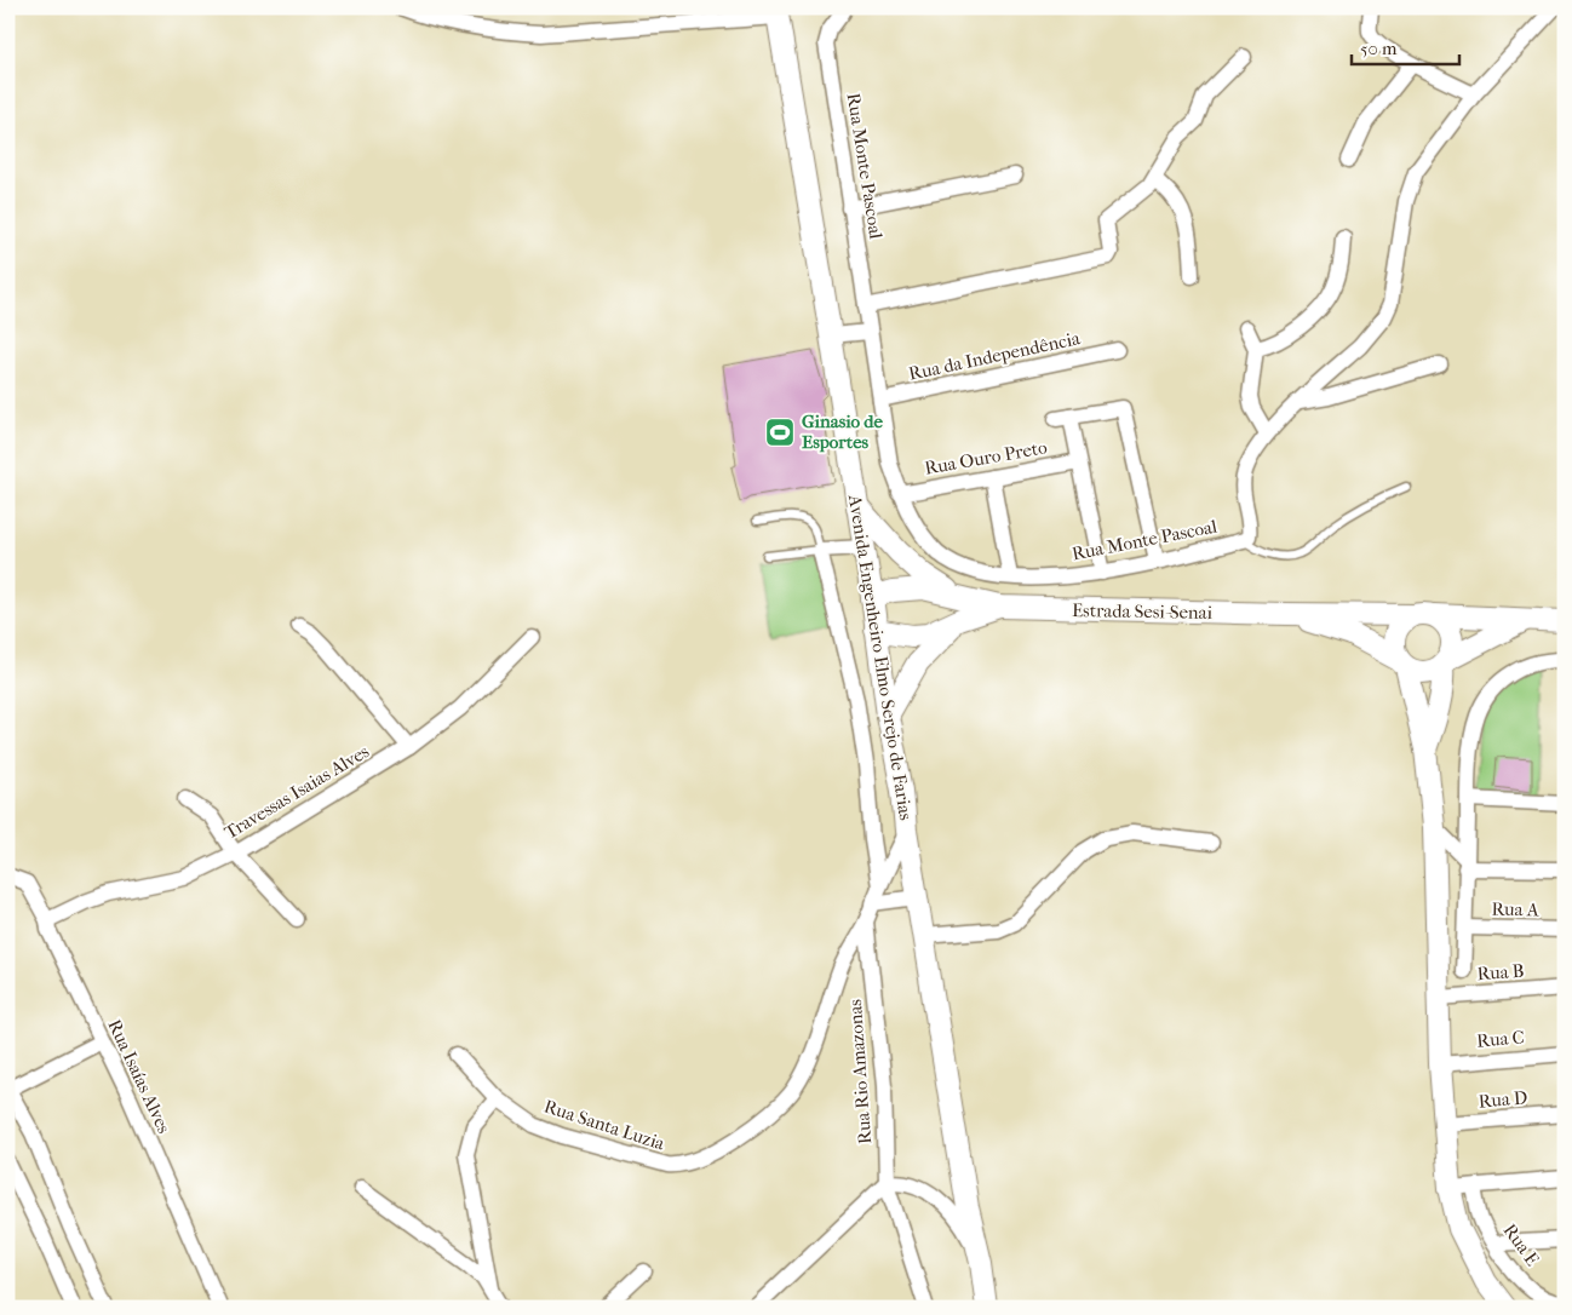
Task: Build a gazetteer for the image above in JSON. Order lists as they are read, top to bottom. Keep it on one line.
{"streets":{"street":["Rua Monte Pascoal","Rua da Independência","Rua Ouro Preto","Estrada Sesi-Senai","Avenida Engenheiro Elmo Serejo de Farias","Travessas Isaias Alves","Rua A","Rua B","Rua C","Rua Rio Amazonas","Rua Isaías Alves","Rua D","Rua Santa Luzia","Rua E"]},"crossings":[["Rua Monte Pascoal","Rua da Independência"],["Rua Monte Pascoal","Rua Ouro Preto"],["Estrada Sesi-Senai","Avenida Engenheiro Elmo Serejo de Farias"],["Travessas Isaias Alves","Rua Isaías Alves"],["Rua Rio Amazonas","Rua Santa Luzia"]],"places":{"sports":["Ginasio de Esportes"]},"scale_bar":"50 m"}
